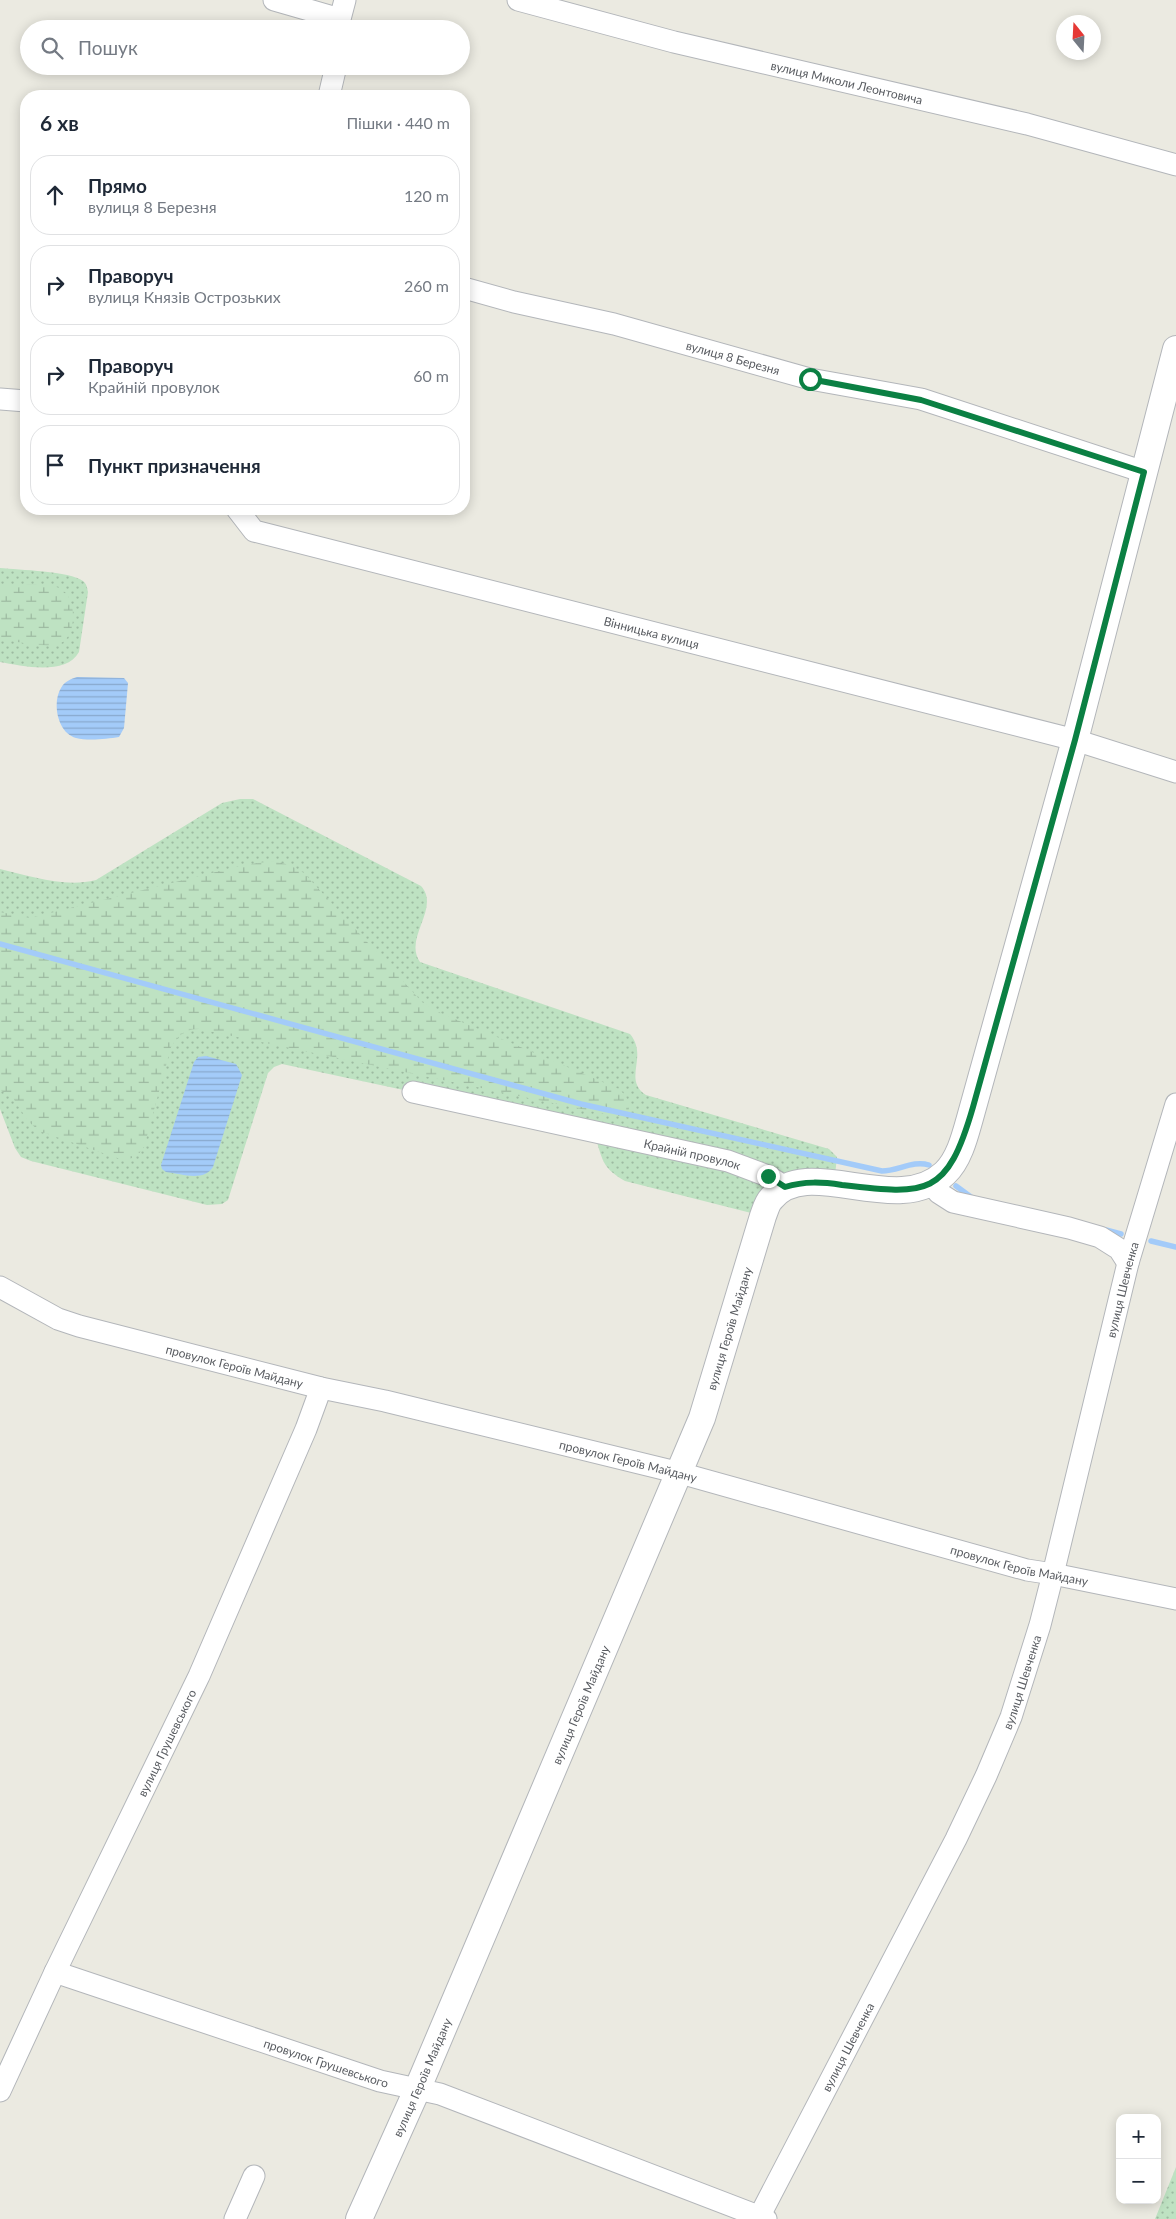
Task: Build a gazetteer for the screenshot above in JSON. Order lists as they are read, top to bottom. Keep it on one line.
{"streets":{"street":["вулиця Миколи Леонтовича","вулиця 8 Березня","Вінницька вулиця","Крайній провулок","вулиця Шевченка","вулиця Героїв Майдану","провулок Героїв Майдану","вулиця Грушевського","провулок Грушевського"]},"crossings":[["Крайній провулок","вулиця Героїв Майдану"],["вулиця Шевченка","провулок Героїв Майдану"],["вулиця Шевченка","провулок Грушевського"],["вулиця Героїв Майдану","провулок Героїв Майдану"],["вулиця Героїв Майдану","провулок Грушевського"],["провулок Героїв Майдану","вулиця Грушевського"],["вулиця Грушевського","провулок Грушевського"]],"north":"top","page":{"search":"Пошук","heading":["6 хв","Пішки · 440 m"],"list":[["Прямо","вулиця 8 Березня","120 m"],["Праворуч","вулиця Князів Острозьких","260 m"],["Праворуч","Крайній провулок","60 m"],"Пункт призначення"],"map_buttons":["+","−"]}}
